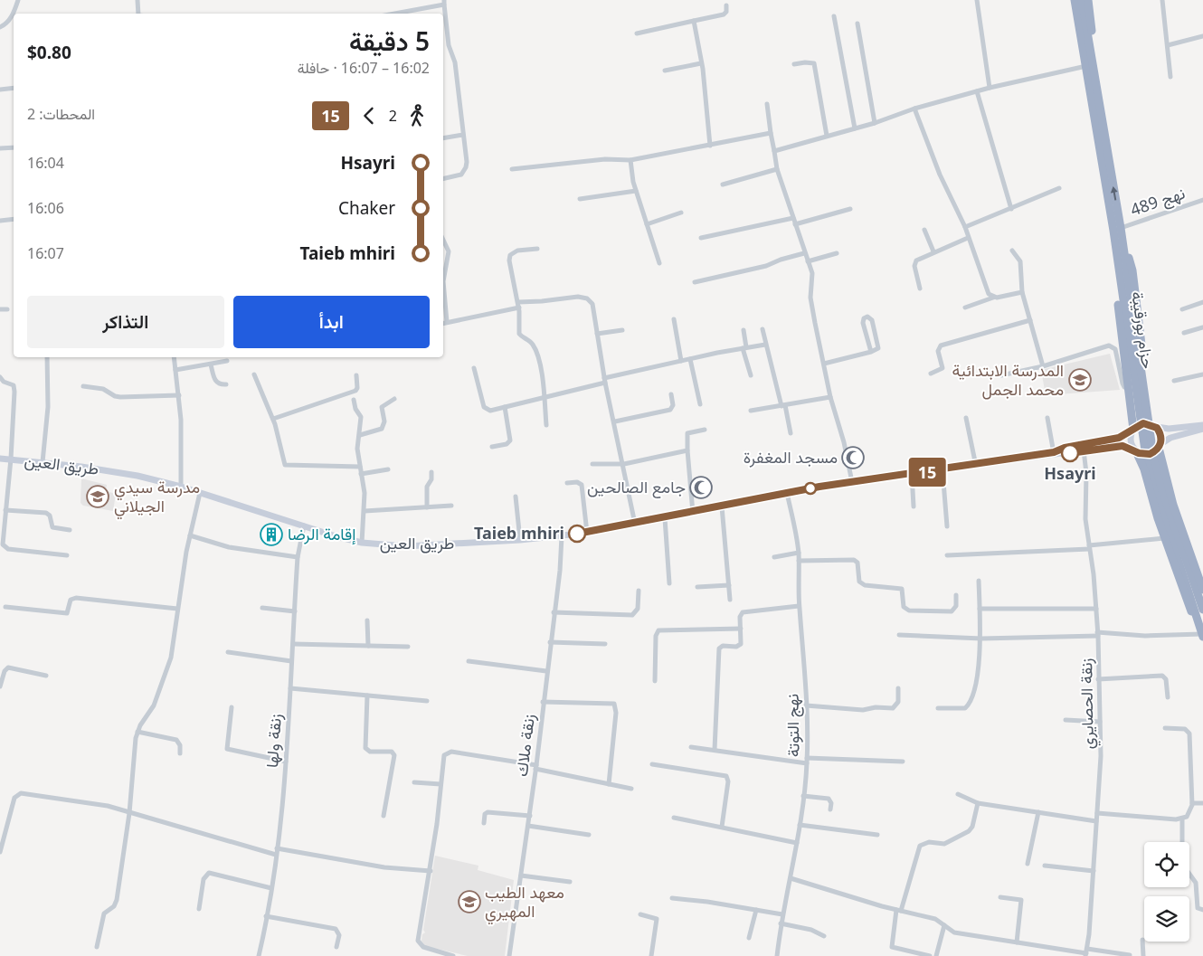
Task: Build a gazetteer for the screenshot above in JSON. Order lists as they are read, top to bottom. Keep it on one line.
{"streets":{"highway":["حزام بورقيبة"],"main road":["طريق العين"],"street":["نهج 489","زنقة الحصايري","نهج التوتة","زنقة ولها","زنقة ملاك"]},"crossings":[["نهج 489","حزام بورقيبة"],["طريق العين","زنقة الحصايري"],["طريق العين","نهج التوتة"],["طريق العين","زنقة ولها"],["طريق العين","زنقة ملاك"]],"places":{"school or university":["المدرسة الابتدائية محمد الجمل","مدرسة سيدي الجيلاني","معهد الطيب المهيري"],"other":["Hsayri","Taieb mhiri"],"mosque":["مسجد المغفرة","جامع الصالحين"],"building":["إقامة الرضا"]},"lines":["bus line 15"],"page":{"on_map":"15","heading":["5 دقيقة","16:02 – 16:07 · حافلة","$0.80"],"legs":["2","15","المحطات: 2"],"list":[{"name":"Hsayri","value":"16:04"},{"name":"Chaker","value":"16:06"},{"name":"Taieb mhiri","value":"16:07"}],"buttons":["ابدأ","التذاكر"]}}
